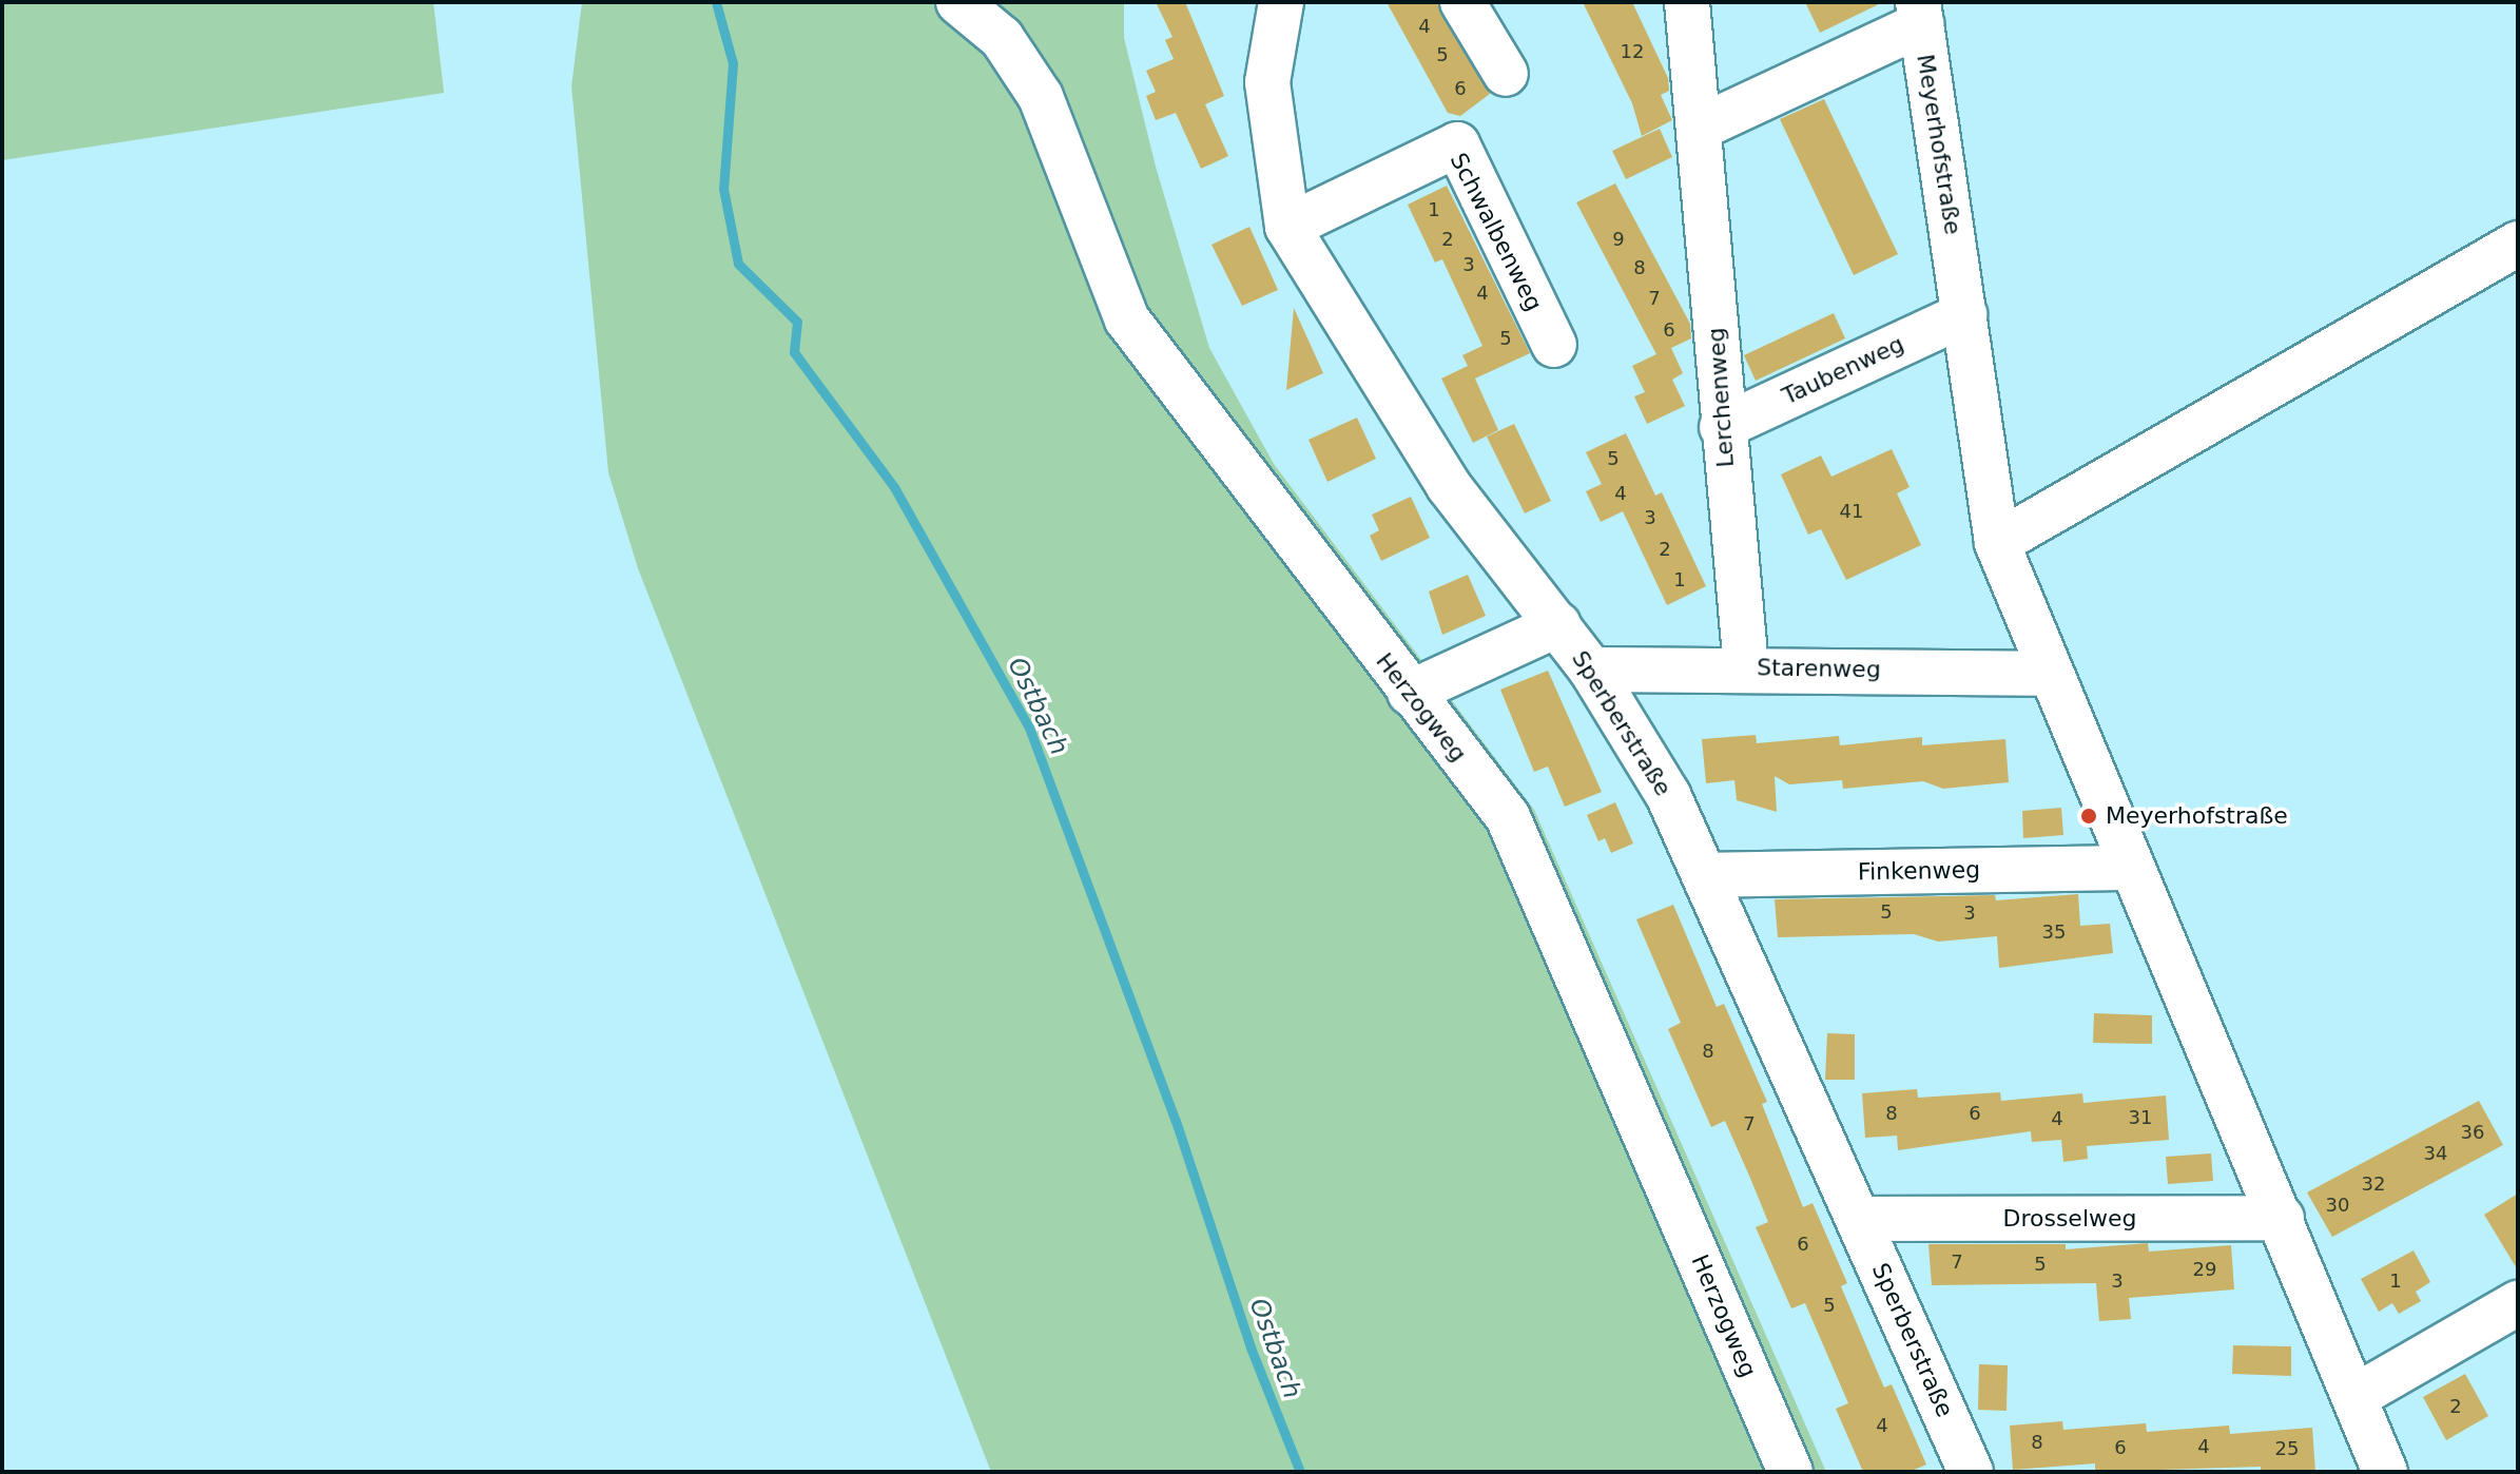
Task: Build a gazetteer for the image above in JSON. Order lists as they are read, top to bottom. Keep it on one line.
{"streets":{"street":["Meyerhofstraße","Schwalbenweg","Taubenweg","Lerchenweg","Starenweg","Herzogweg","Sperberstraße","Finkenweg","Drosselweg"]},"crossings":[["Meyerhofstraße","Taubenweg"],["Meyerhofstraße","Starenweg"],["Meyerhofstraße","Finkenweg"],["Meyerhofstraße","Drosselweg"],["Schwalbenweg","Sperberstraße"],["Taubenweg","Lerchenweg"],["Lerchenweg","Starenweg"],["Starenweg","Sperberstraße"],["Sperberstraße","Finkenweg"],["Sperberstraße","Drosselweg"]],"water":["Ostbach"],"places":["Meyerhofstraße"],"house_numbers":["4","12","5","6","1","2","9","3","8","4","7","6","5","5","4","41","3","2","1","5","3","35","8","8","6","31","4","7","36","34","32","30","6","7","5","29","3","1","5","2","4","8","4","6","25"]}
